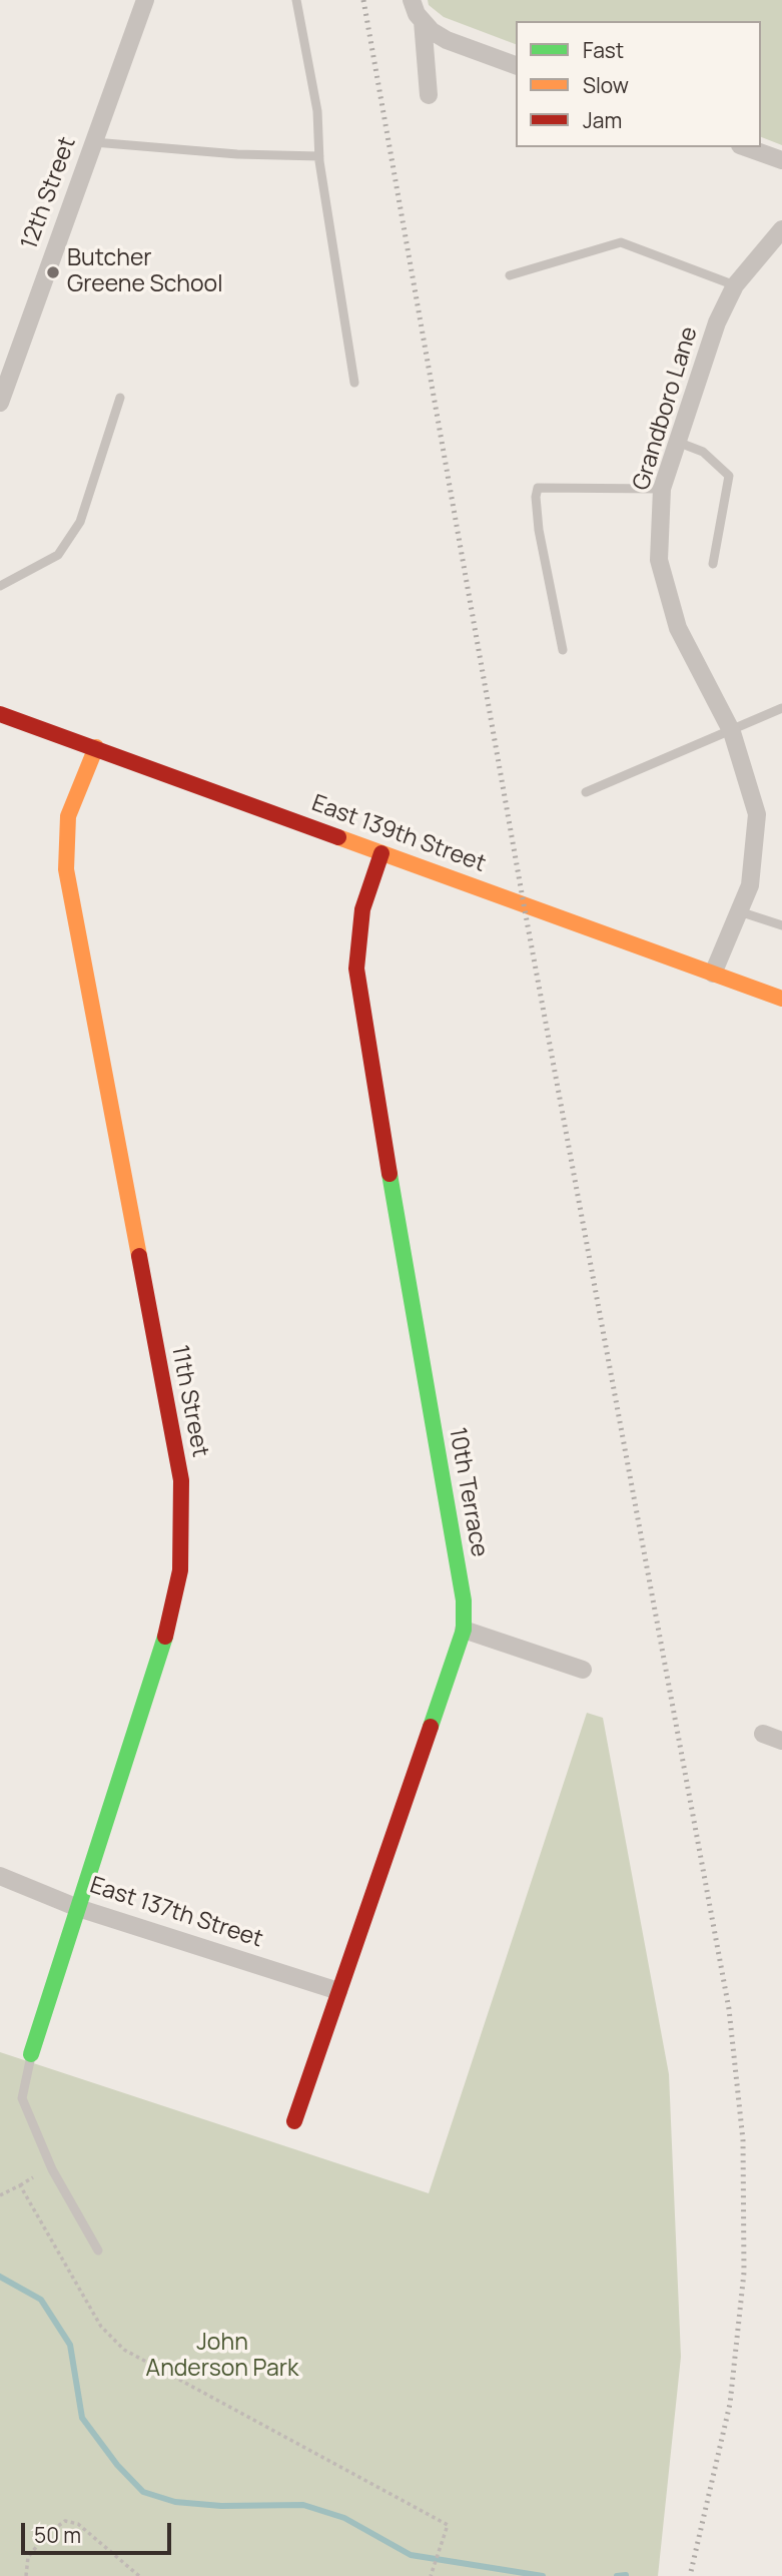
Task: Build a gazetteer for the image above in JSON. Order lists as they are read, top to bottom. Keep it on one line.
{"streets":{"street":["12th Street","Grandboro Lane","East 139th Street","11th Street","10th Terrace","East 137th Street"]},"crossings":[["Grandboro Lane","East 139th Street"],["East 139th Street","11th Street"],["East 139th Street","10th Terrace"],["11th Street","East 137th Street"],["10th Terrace","East 137th Street"]],"parks":["John Anderson Park"],"places":["Butcher Greene School"],"legend":["Fast","Slow","Jam"],"scale_bar":"50 m"}
